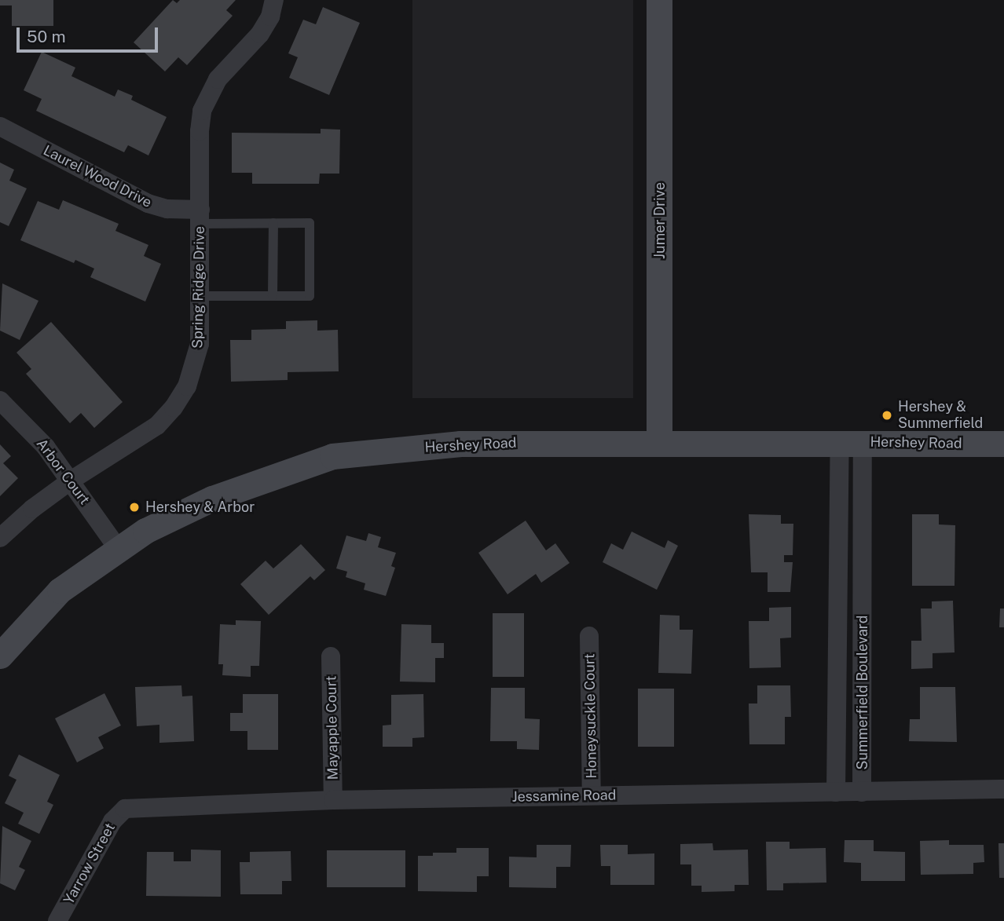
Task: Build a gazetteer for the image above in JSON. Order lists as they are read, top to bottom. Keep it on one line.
{"streets":{"main road":["Jumer Drive","Hershey Road"],"street":["Laurel Wood Drive","Spring Ridge Drive","Arbor Court","Summerfield Boulevard","Honeysuckle Court","Mayapple Court","Jessamine Road","Yarrow Street"]},"crossings":[["Laurel Wood Drive","Spring Ridge Drive"],["Jumer Drive","Hershey Road"],["Spring Ridge Drive","Arbor Court"],["Hershey Road","Arbor Court"],["Hershey Road","Summerfield Boulevard"],["Summerfield Boulevard","Jessamine Road"],["Honeysuckle Court","Jessamine Road"],["Mayapple Court","Jessamine Road"],["Jessamine Road","Yarrow Street"]],"places":["Hershey & Summerfield","Hershey & Arbor"],"scale_bar":"50 m"}
